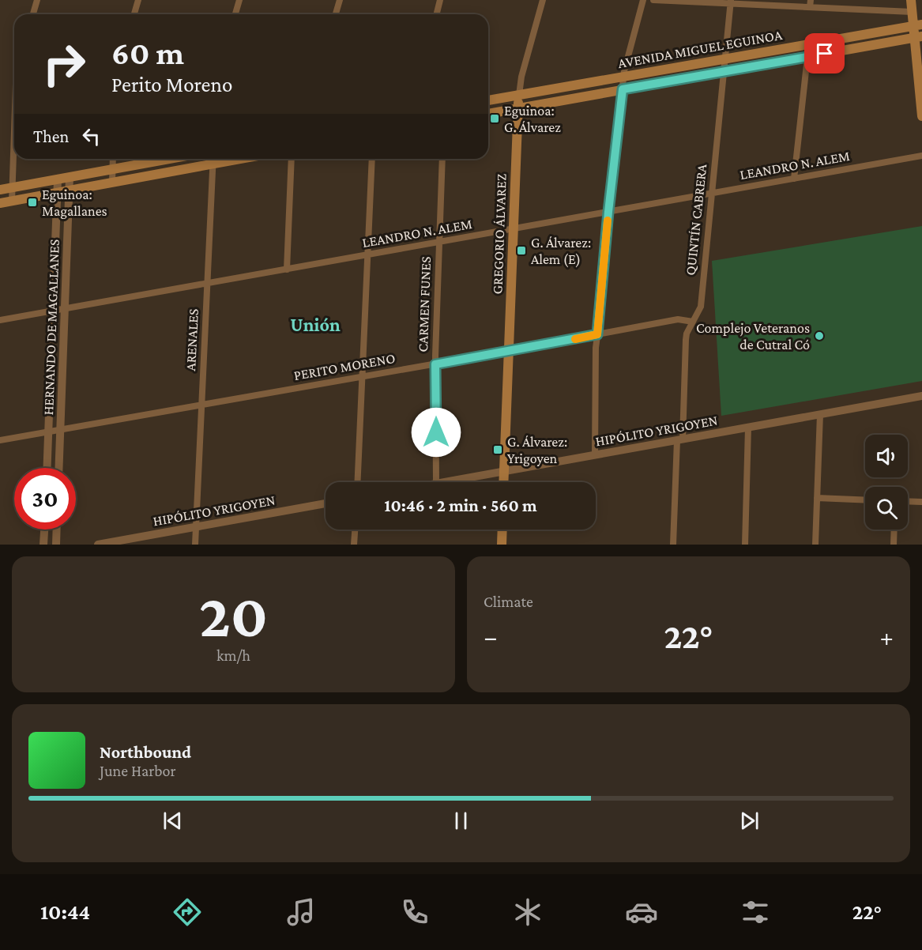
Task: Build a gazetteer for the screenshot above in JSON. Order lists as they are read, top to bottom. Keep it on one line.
{"streets":{"main road":["AVENIDA MIGUEL EGUINOA","GREGORIO ÁLVAREZ"],"street":["LEANDRO N. ALEM","QUINTÍN CABRERA","CARMEN FUNES","HERNANDO DE MAGALLANES","ARENALES","PERITO MORENO","HIPÓLITO YRIGOYEN"]},"crossings":[["AVENIDA MIGUEL EGUINOA","QUINTÍN CABRERA"],["AVENIDA MIGUEL EGUINOA","GREGORIO ÁLVAREZ"],["LEANDRO N. ALEM","QUINTÍN CABRERA"],["LEANDRO N. ALEM","GREGORIO ÁLVAREZ"],["LEANDRO N. ALEM","CARMEN FUNES"],["LEANDRO N. ALEM","HERNANDO DE MAGALLANES"],["LEANDRO N. ALEM","ARENALES"],["QUINTÍN CABRERA","PERITO MORENO"],["QUINTÍN CABRERA","HIPÓLITO YRIGOYEN"],["GREGORIO ÁLVAREZ","PERITO MORENO"],["GREGORIO ÁLVAREZ","HIPÓLITO YRIGOYEN"],["CARMEN FUNES","PERITO MORENO"],["HERNANDO DE MAGALLANES","PERITO MORENO"],["ARENALES","PERITO MORENO"],["ARENALES","HIPÓLITO YRIGOYEN"]],"districts":["Unión"],"places":{"transit":["Eguinoa: G. Álvarez","Eguinoa: Magallanes","G. Álvarez: Alem (E)","G. Álvarez: Yrigoyen"],"other":["Complejo Veteranos de Cutral Có"]},"page":{"turn":["60 m","Perito Moreno"],"then":"Then","limit":"30","trip":"10:46 · 2 min · 560 m","tile":[["20","km/h"],"Climate"],"heat":["−","22°","+"],"song":["Northbound","June Harbor"],"tabs":["10:44","22°"]}}
